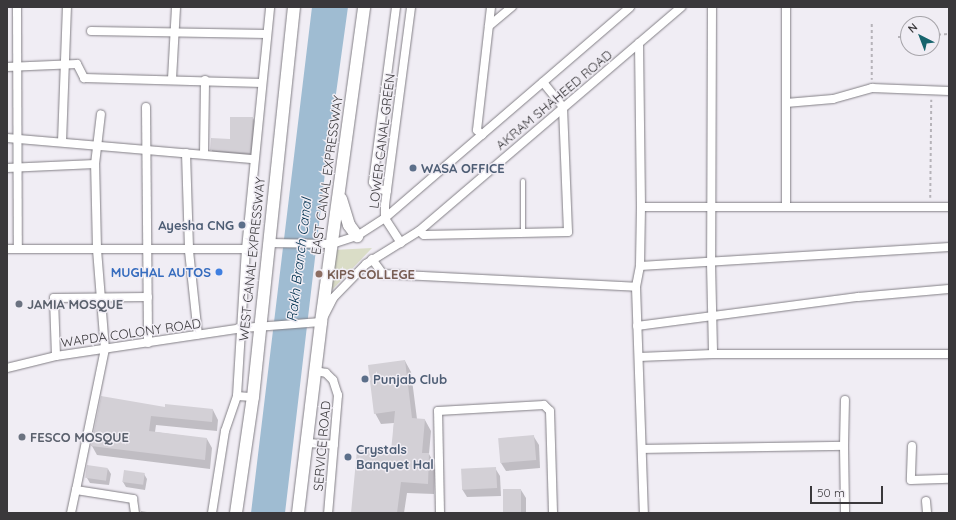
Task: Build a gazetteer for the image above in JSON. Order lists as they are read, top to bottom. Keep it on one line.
{"streets":{"main road":["EAST CANAL EXPRESSWAY","WEST CANAL EXPRESSWAY"],"street":["AKRAM SHAHEED ROAD","LOWER CANAL GREEN","WAPDA COLONY ROAD","SERVICE ROAD"]},"crossings":[["AKRAM SHAHEED ROAD","LOWER CANAL GREEN"],["AKRAM SHAHEED ROAD","EAST CANAL EXPRESSWAY"],["AKRAM SHAHEED ROAD","WAPDA COLONY ROAD"],["LOWER CANAL GREEN","EAST CANAL EXPRESSWAY"],["LOWER CANAL GREEN","WEST CANAL EXPRESSWAY"],["EAST CANAL EXPRESSWAY","WAPDA COLONY ROAD"],["EAST CANAL EXPRESSWAY","SERVICE ROAD"],["WEST CANAL EXPRESSWAY","WAPDA COLONY ROAD"]],"water":["Rakh Branch Canal"],"places":["WASA OFFICE","Ayesha CNG","MUGHAL AUTOS","KIPS COLLEGE","JAMIA MOSQUE","Punjab Club","FESCO MOSQUE","Crystals Banquet Hal"],"scale_bar":"50 m","north":"top left"}
